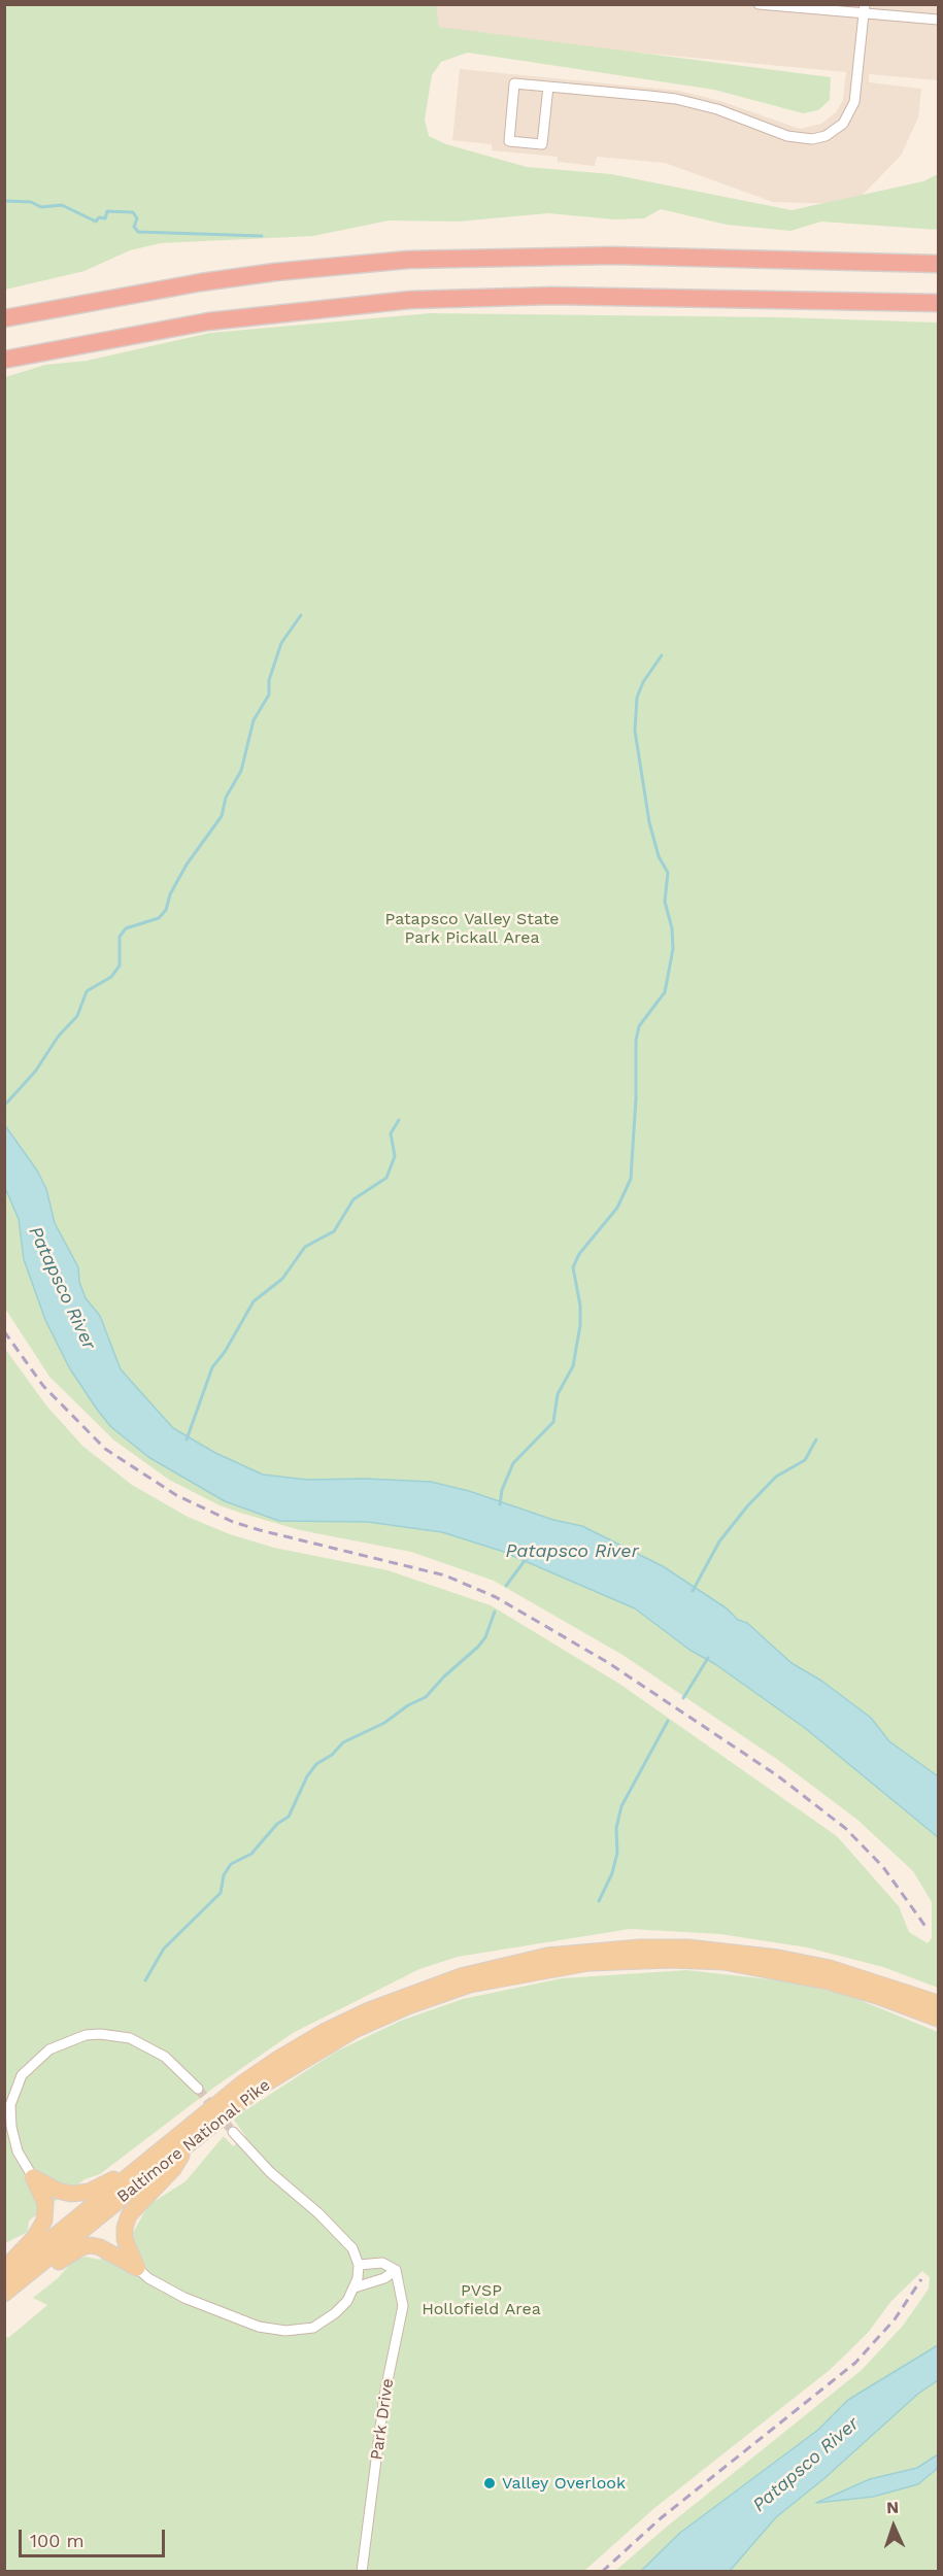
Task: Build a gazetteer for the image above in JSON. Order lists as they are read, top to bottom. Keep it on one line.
{"streets":{"main road":["Baltimore National Pike"],"street":["Park Drive"]},"water":["Patapsco River"],"parks":["Patapsco Valley State Park Pickall Area","PVSP Hollofield Area"],"places":["Valley Overlook"],"scale_bar":"100 m","north":"top"}
